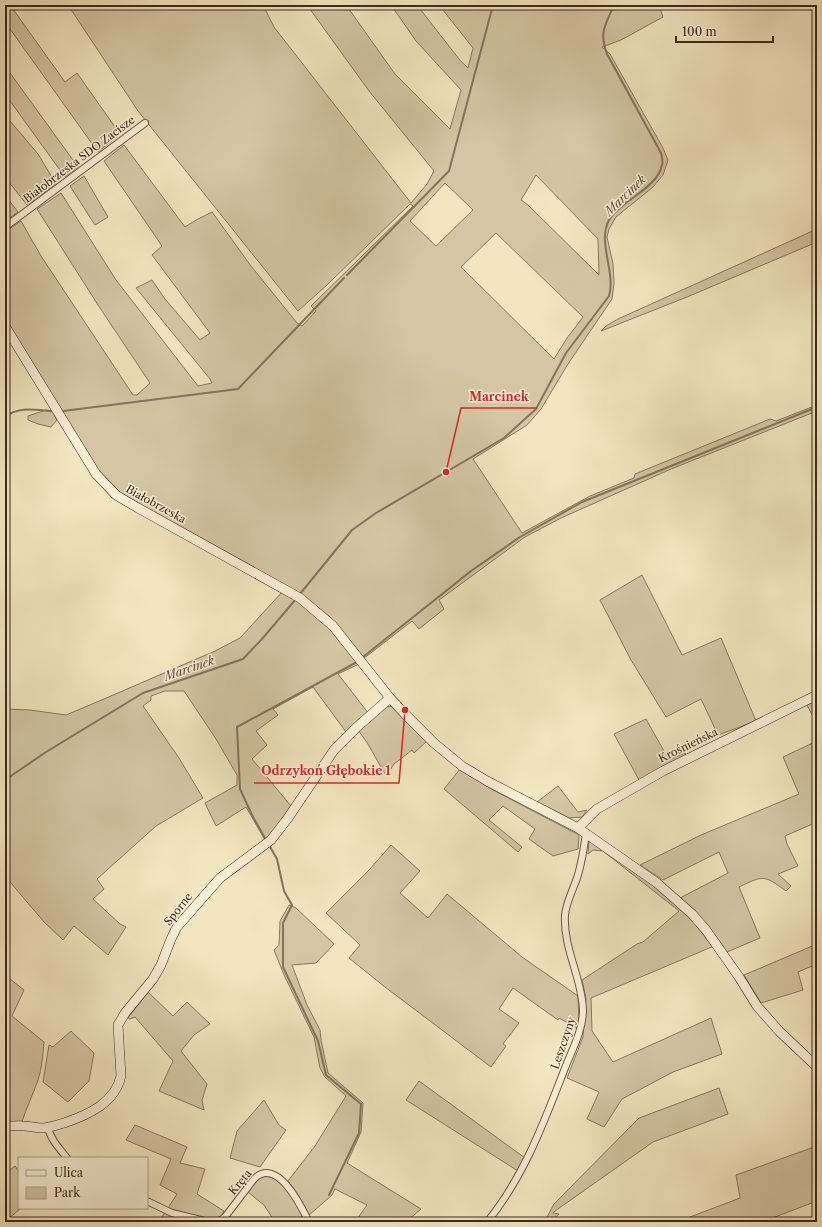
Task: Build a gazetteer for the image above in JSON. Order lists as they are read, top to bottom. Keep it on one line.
{"streets":{"street":["Białobrzeska SDO Zacisze","Białobrzeska","Krośnieńska","Sporne","Leszczyny","Kręta"]},"crossings":[["Białobrzeska","Krośnieńska"],["Białobrzeska","Sporne"],["Białobrzeska","Leszczyny"]],"water":["Marcinek"],"places":["Marcinek","Odrzykoń Głębokie 1"],"legend":["Ulica","Park"],"scale_bar":"100 m"}
